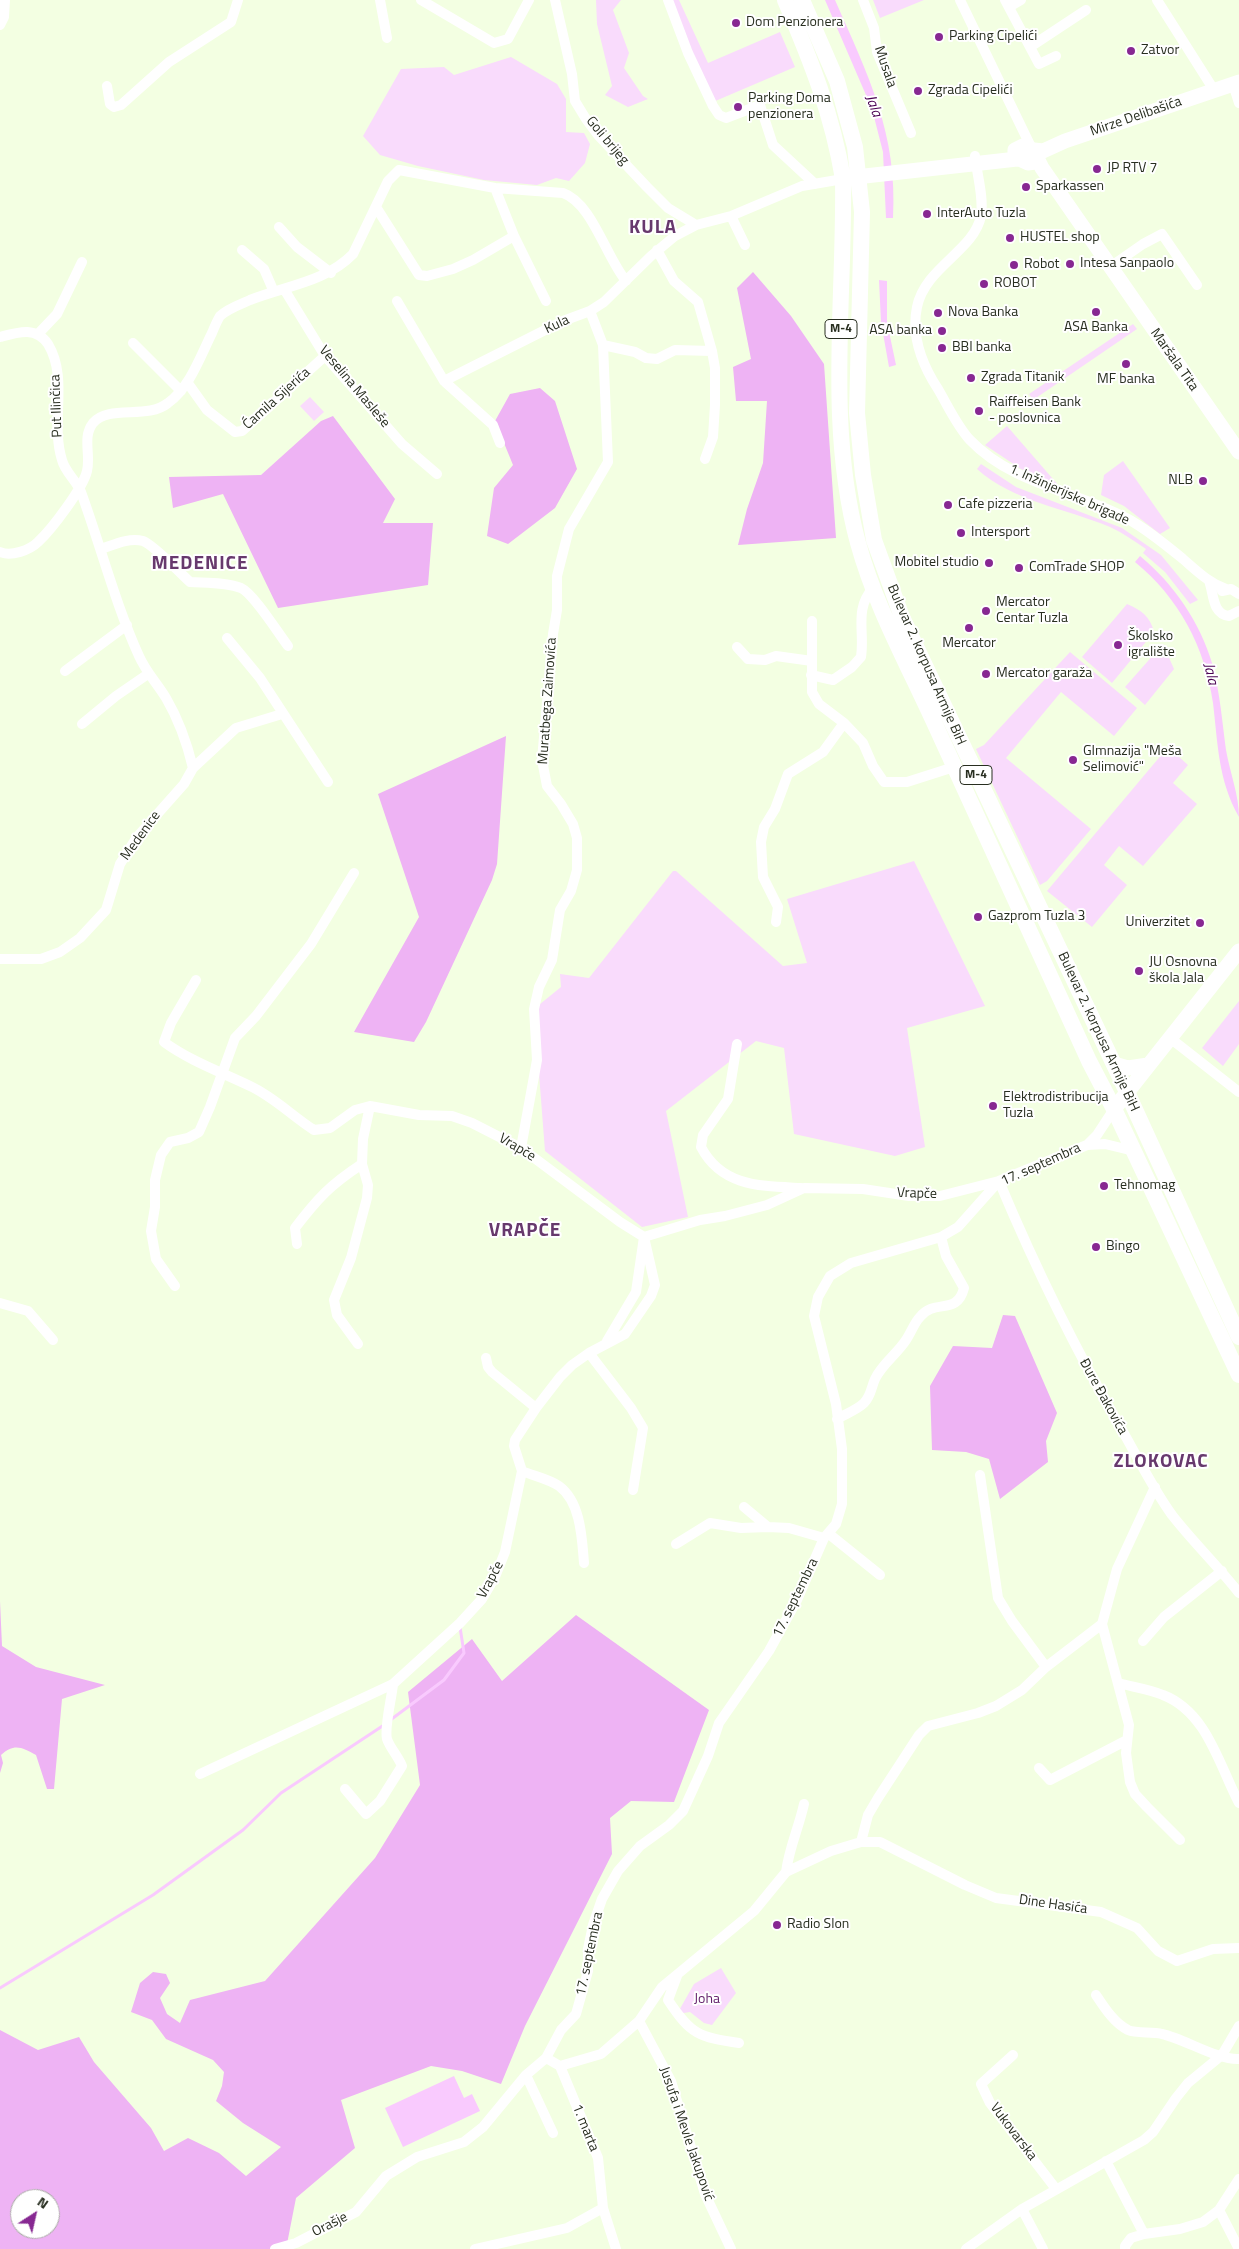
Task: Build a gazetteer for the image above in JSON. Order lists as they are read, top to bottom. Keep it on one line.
{"streets":{"main road":["M-4","Bulevar 2. korpusa Armije BiH"],"street":["Musala","Mirze Delibašića","Goli brijeg","Kula","Maršala Tita","Veselina Masleše","Ćamila Sijerića","Put Ilinčica","1. Inžinjerijske brigade","Muratbega Zaimovića","Medenice","Vrapče","17. septembra","Đure Đakovića","Dine Hasića","1. marta","Vukovarska","Jusufa i Mevle Jakupović","Orašje"]},"crossings":[["Mirze Delibašića","Kula"],["Mirze Delibašića","M-4"],["Mirze Delibašića","Maršala Tita"],["Mirze Delibašića","1. Inžinjerijske brigade"],["Mirze Delibašića","Bulevar 2. korpusa Armije BiH"],["Goli brijeg","Kula"],["Kula","M-4"],["Kula","Bulevar 2. korpusa Armije BiH"],["Kula","Muratbega Zaimovića"],["M-4","Bulevar 2. korpusa Armije BiH"],["Veselina Masleše","Ćamila Sijerića"],["Bulevar 2. korpusa Armije BiH","17. septembra"],["Muratbega Zaimovića","Vrapče"],["Vrapče","17. septembra"],["Vrapče","Đure Đakovića"],["17. septembra","Đure Đakovića"],["17. septembra","Orašje"]],"districts":["KULA","MEDENICE","VRAPČE","ZLOKOVAC"],"water":["Jala"],"parks":["Joha"],"places":["Dom Penzionera","Parking Cipelići","Zatvor","Zgrada Cipelići","Parking Doma penzionera","JP RTV 7","Sparkassen","InterAuto Tuzla","HUSTEL shop","Intesa Sanpaolo","Robot","ROBOT","ASA Banka","Nova Banka","ASA banka","BBI banka","MF banka","Zgrada Titanik","Raiffeisen Bank - poslovnica","NLB","Cafe pizzeria","Intersport","Mobitel studio","ComTrade SHOP","Mercator Centar Tuzla","Mercator","Školsko igralište","Mercator garaža","GImnazija \"Meša Selimović\"","Gazprom Tuzla 3","Univerzitet","JU Osnovna škola Jala","Elektrodistribucija Tuzla","Tehnomag","Bingo","Radio Slon"],"north":"top right"}
